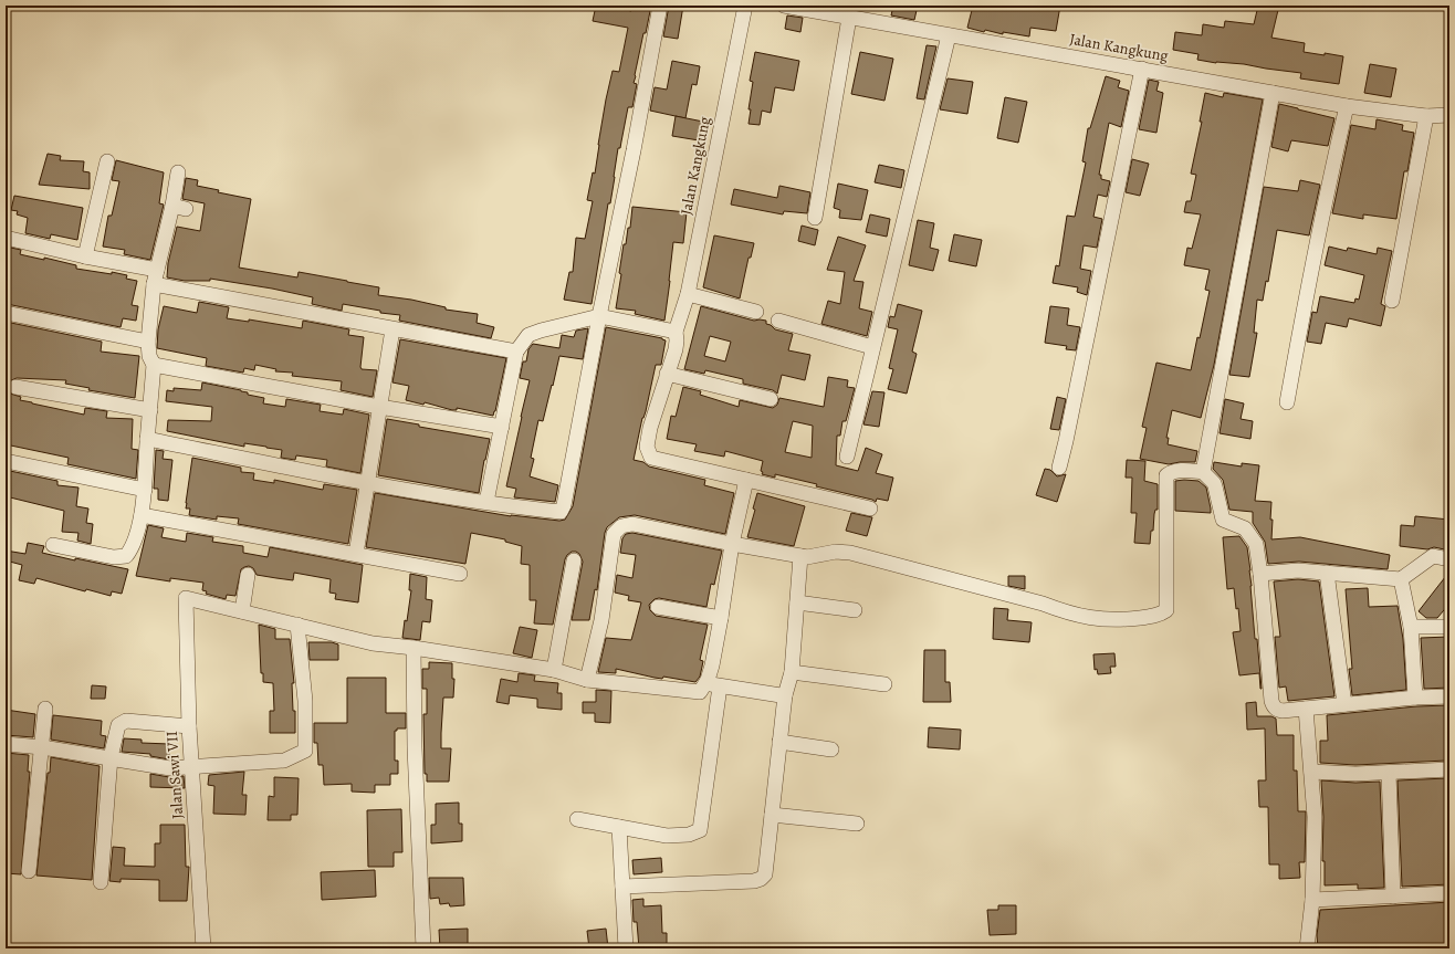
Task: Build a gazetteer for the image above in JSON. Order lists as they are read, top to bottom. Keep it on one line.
{"streets":{"street":["Jalan Kangkung","Jalan Sawi VII"]}}
